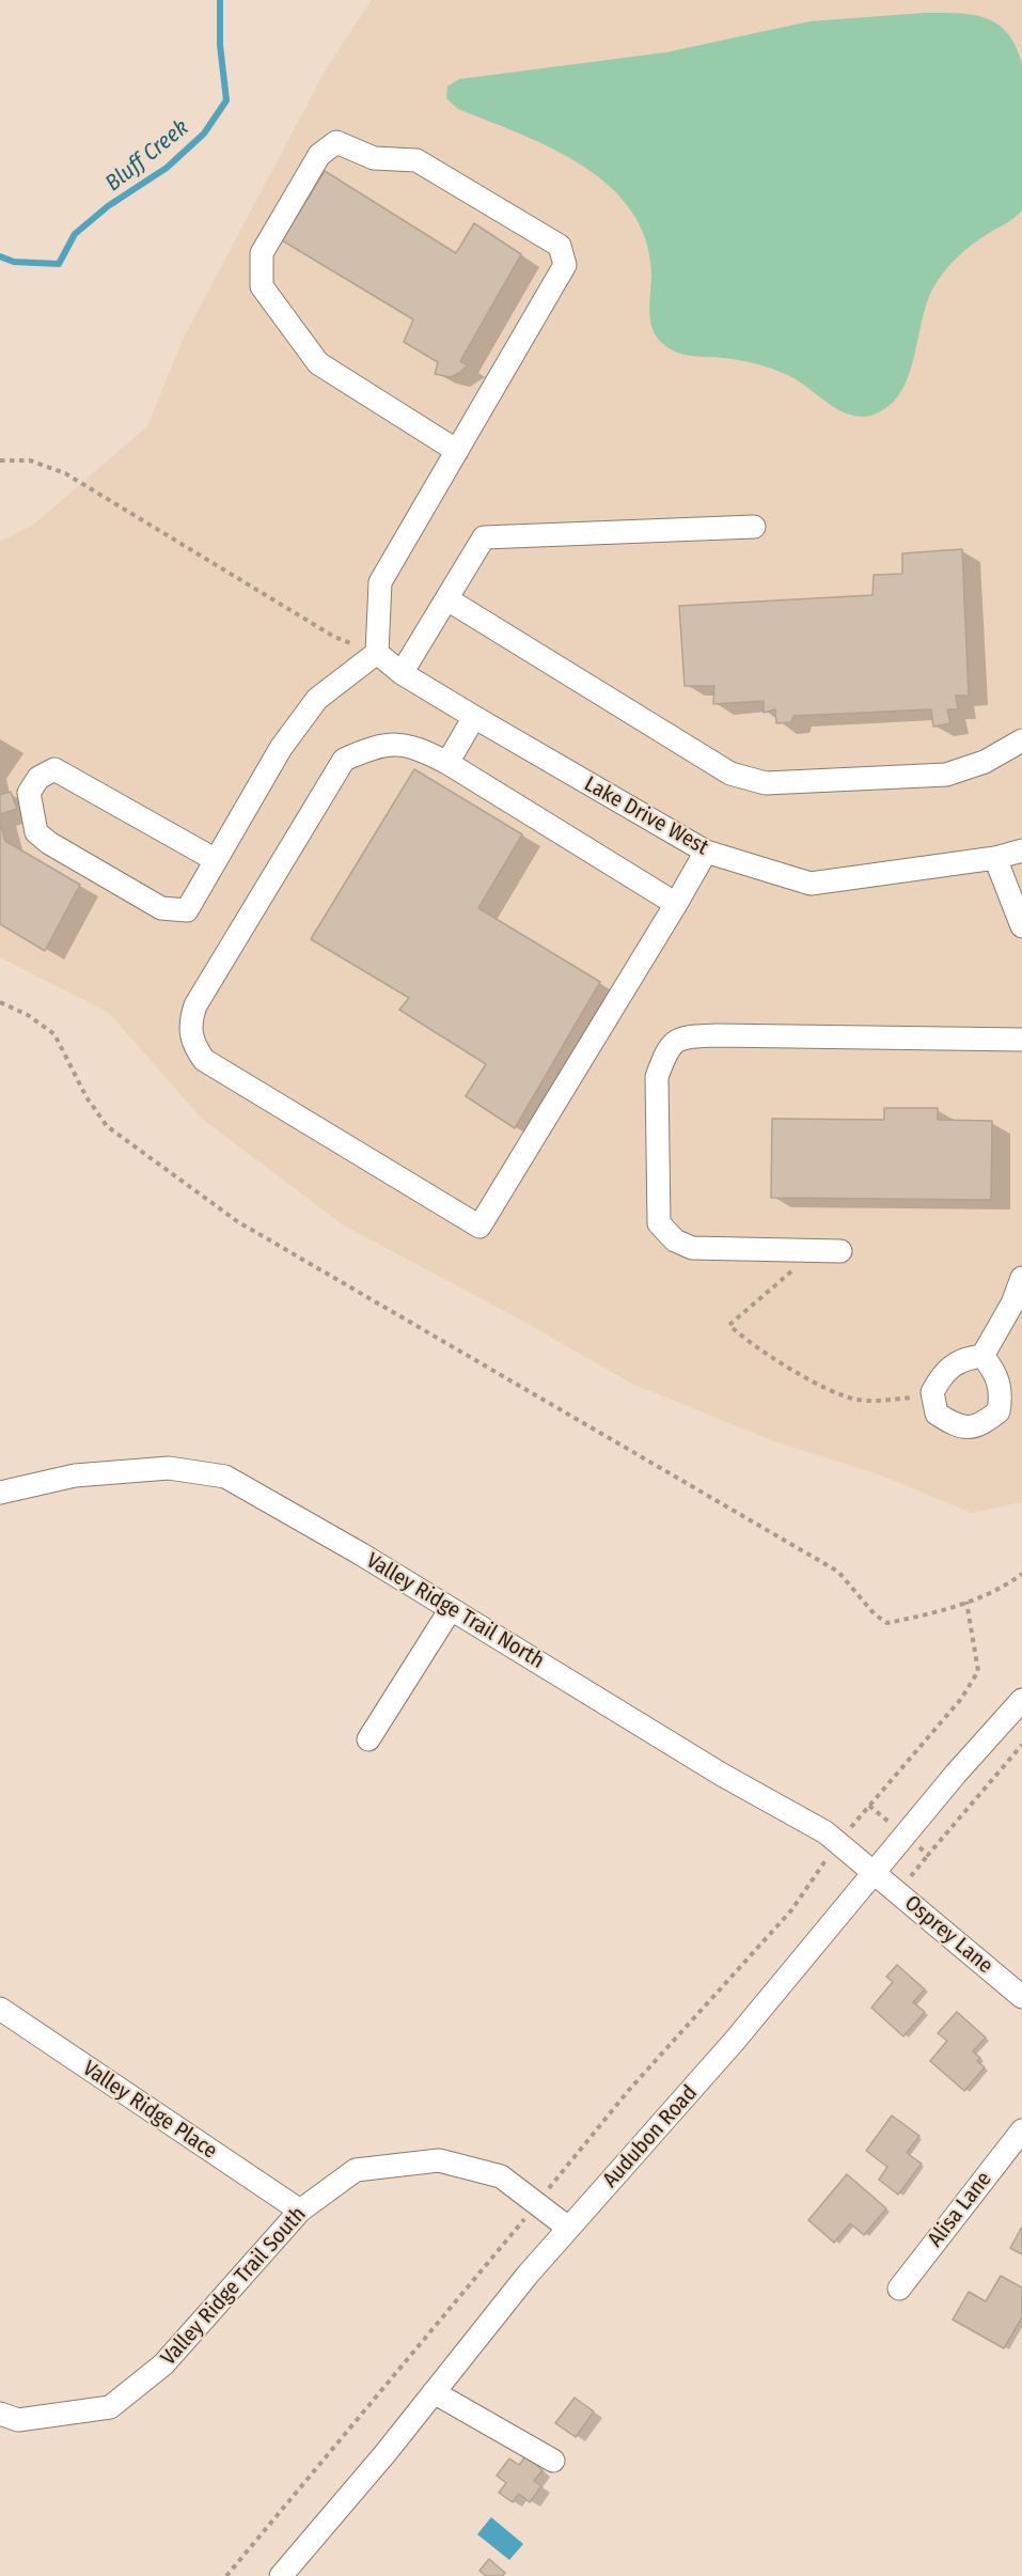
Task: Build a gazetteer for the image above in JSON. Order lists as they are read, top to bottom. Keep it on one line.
{"streets":{"street":["Lake Drive West","Valley Ridge Trail North","Osprey Lane","Valley Ridge Place","Audubon Road","Alisa Lane","Valley Ridge Trail South"]},"crossings":[["Valley Ridge Trail North","Osprey Lane"],["Valley Ridge Trail North","Audubon Road"],["Osprey Lane","Audubon Road"],["Valley Ridge Place","Valley Ridge Trail South"],["Audubon Road","Valley Ridge Trail South"]],"water":["Bluff Creek"]}
